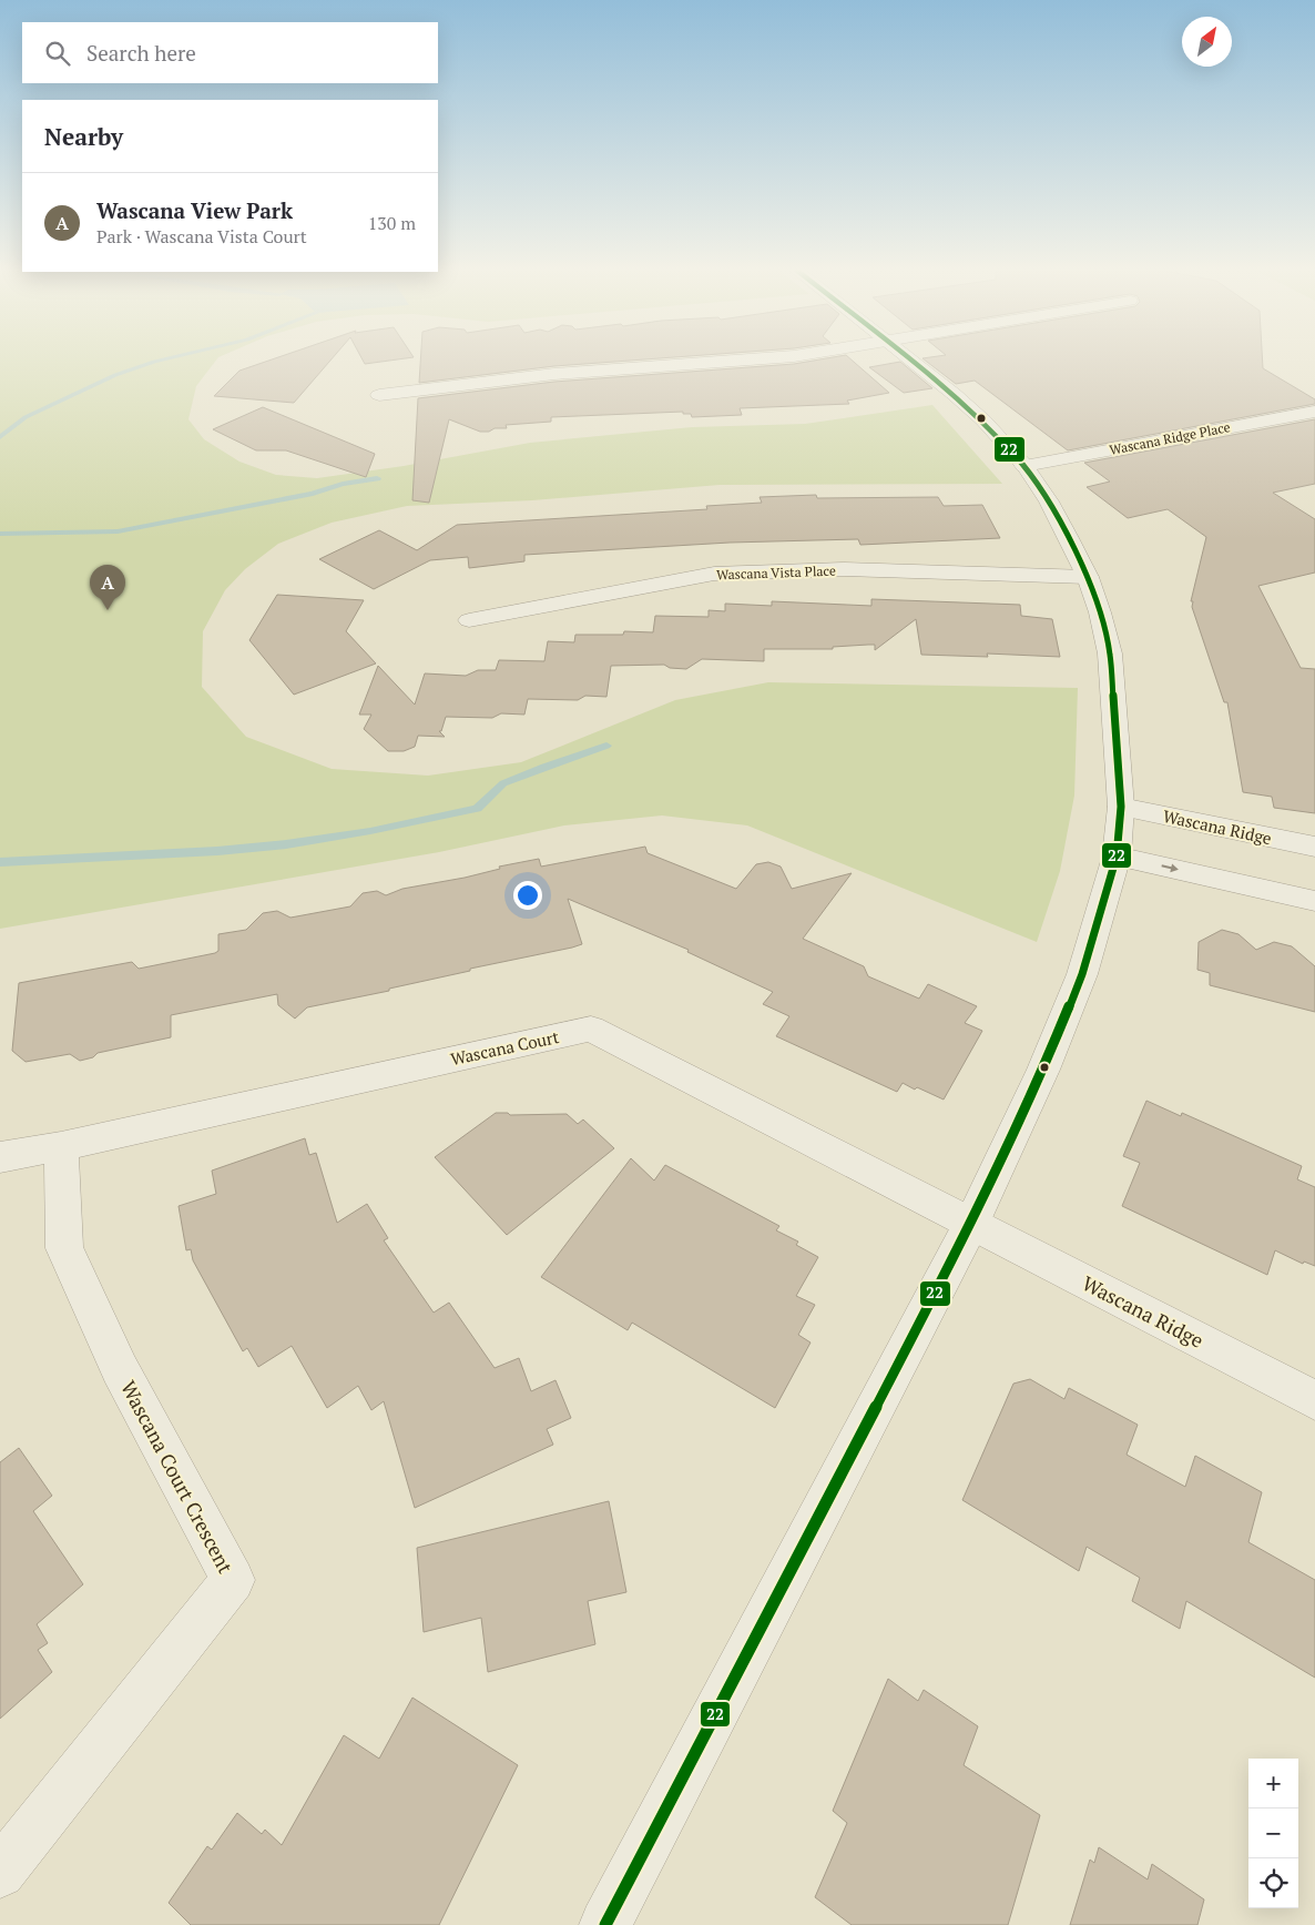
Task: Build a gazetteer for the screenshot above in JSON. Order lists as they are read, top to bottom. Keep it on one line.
{"streets":{"street":["Wascana Ridge Place","Wascana Vista Place","Wascana Ridge","Wascana Court","Wascana Court Crescent"]},"crossings":[["Wascana Ridge","Wascana Court"],["Wascana Court","Wascana Court Crescent"]],"lines":["transit line 22"],"north":"top right","page":{"search":"Search here","heading":"Nearby","list":[{"mark":"A","name":"Wascana View Park","note":"Park · Wascana Vista Court","value":"130 m"}],"pins":"A","map_buttons":["+","−"]}}
